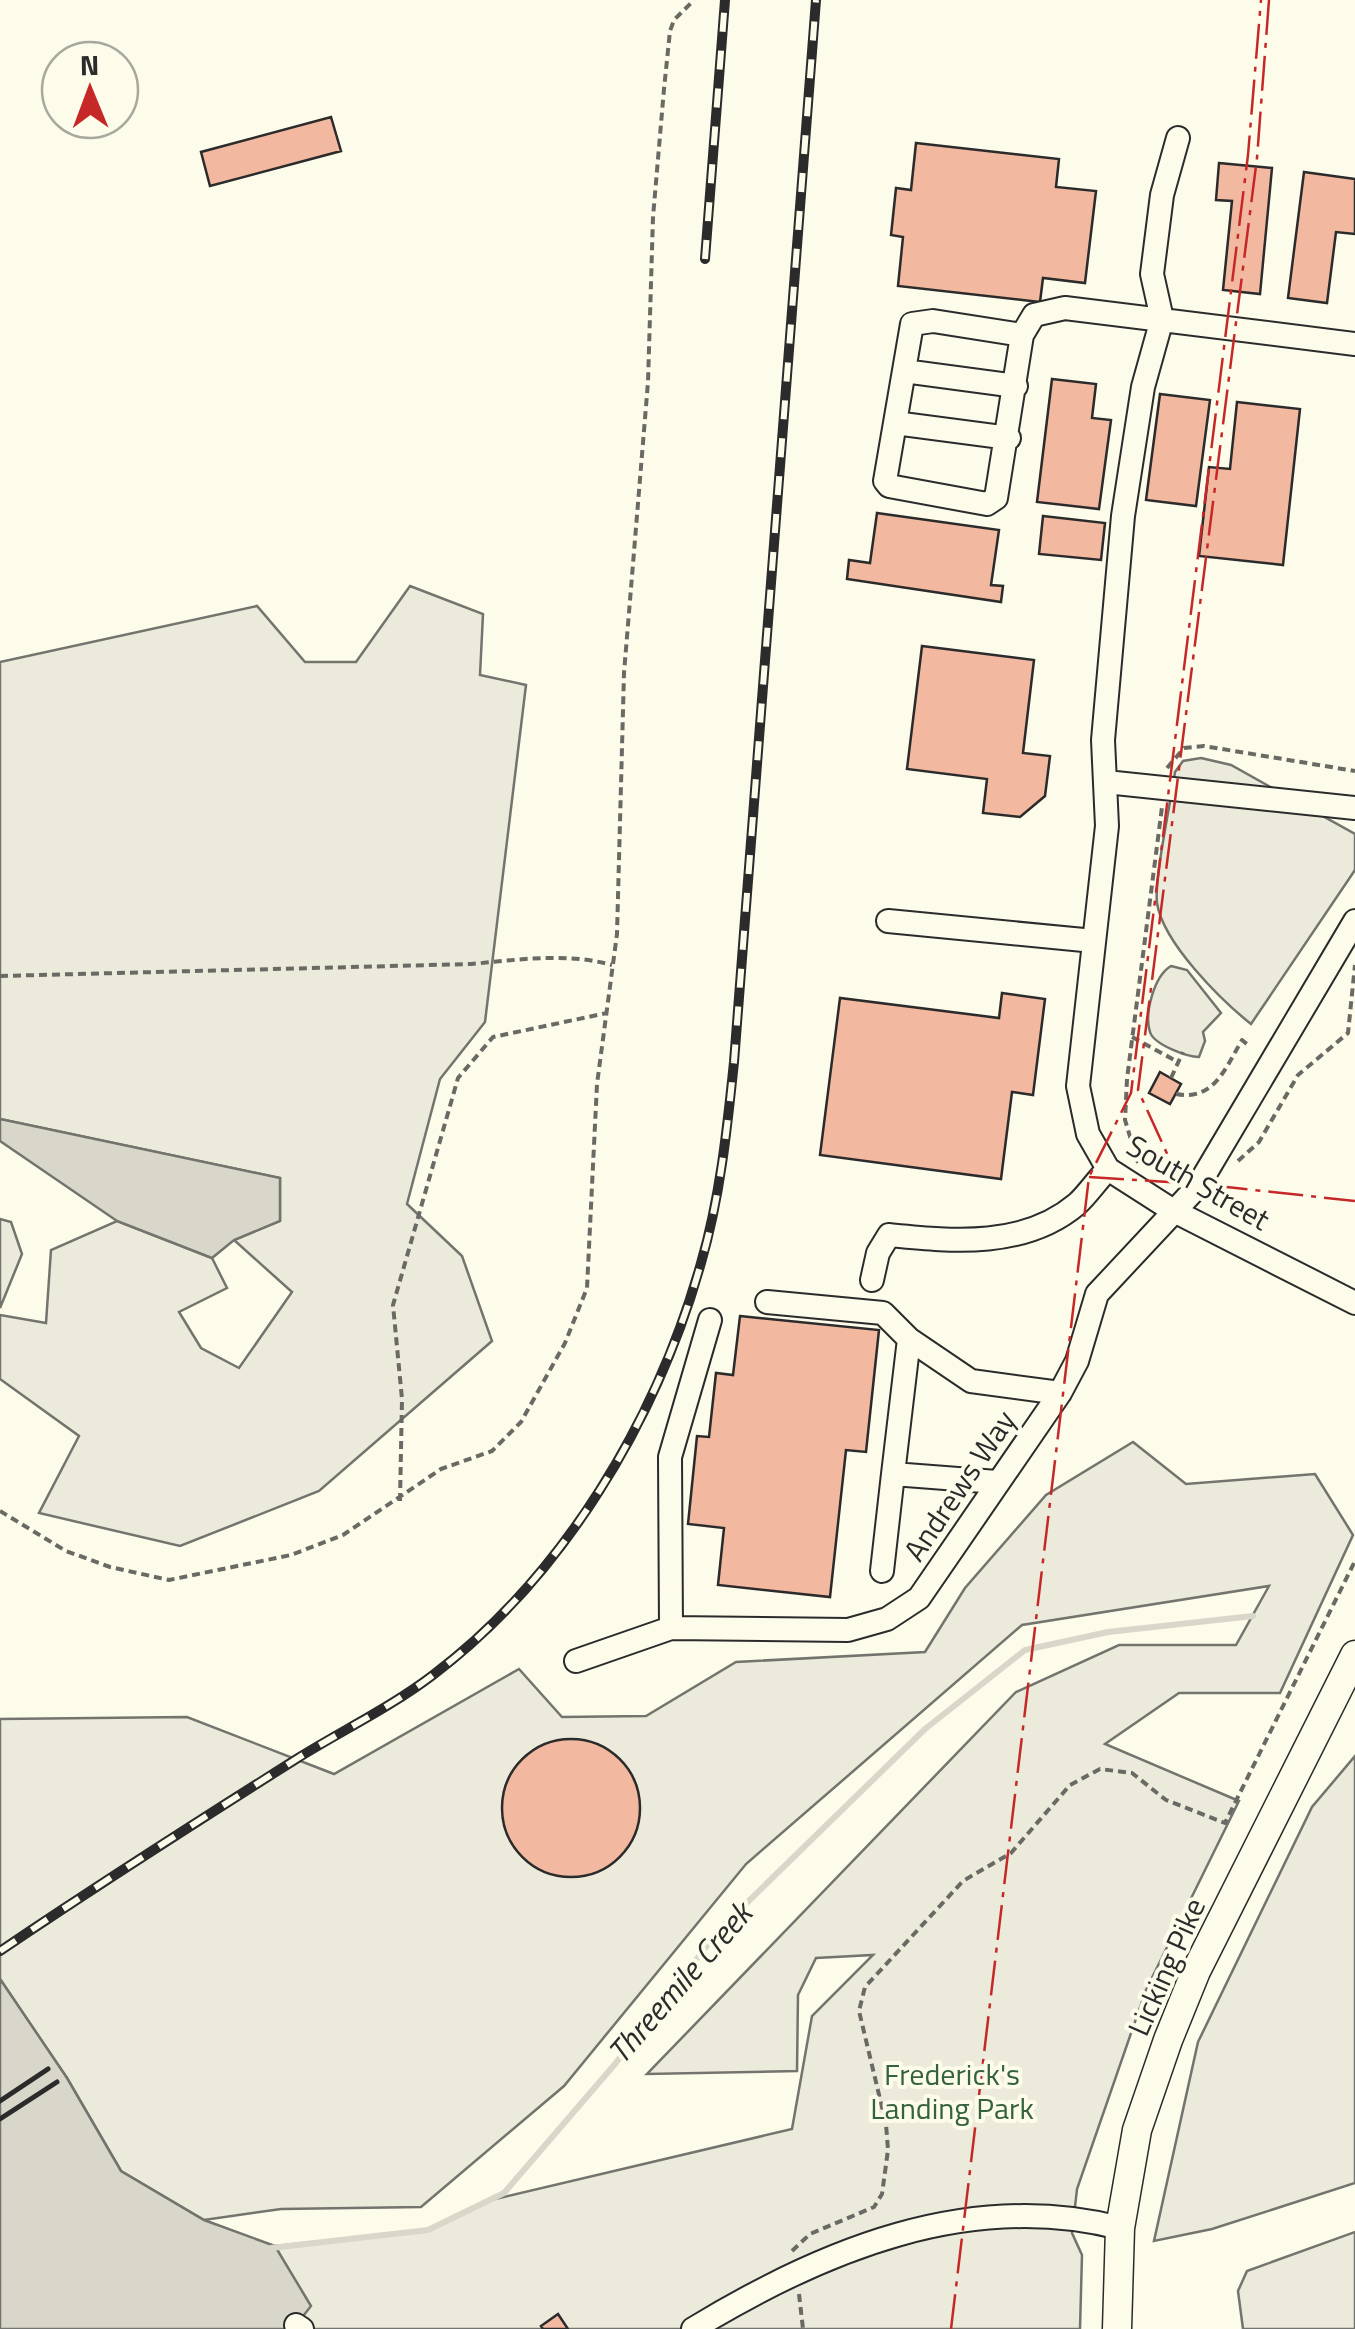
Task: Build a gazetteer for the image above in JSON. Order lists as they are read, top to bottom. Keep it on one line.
{"streets":{"main road":["Licking Pike"],"street":["South Street","Andrews Way"]},"crossings":[["South Street","Andrews Way"]],"water":["Threemile Creek"],"parks":["Frederick's Landing Park"],"north":"top"}
